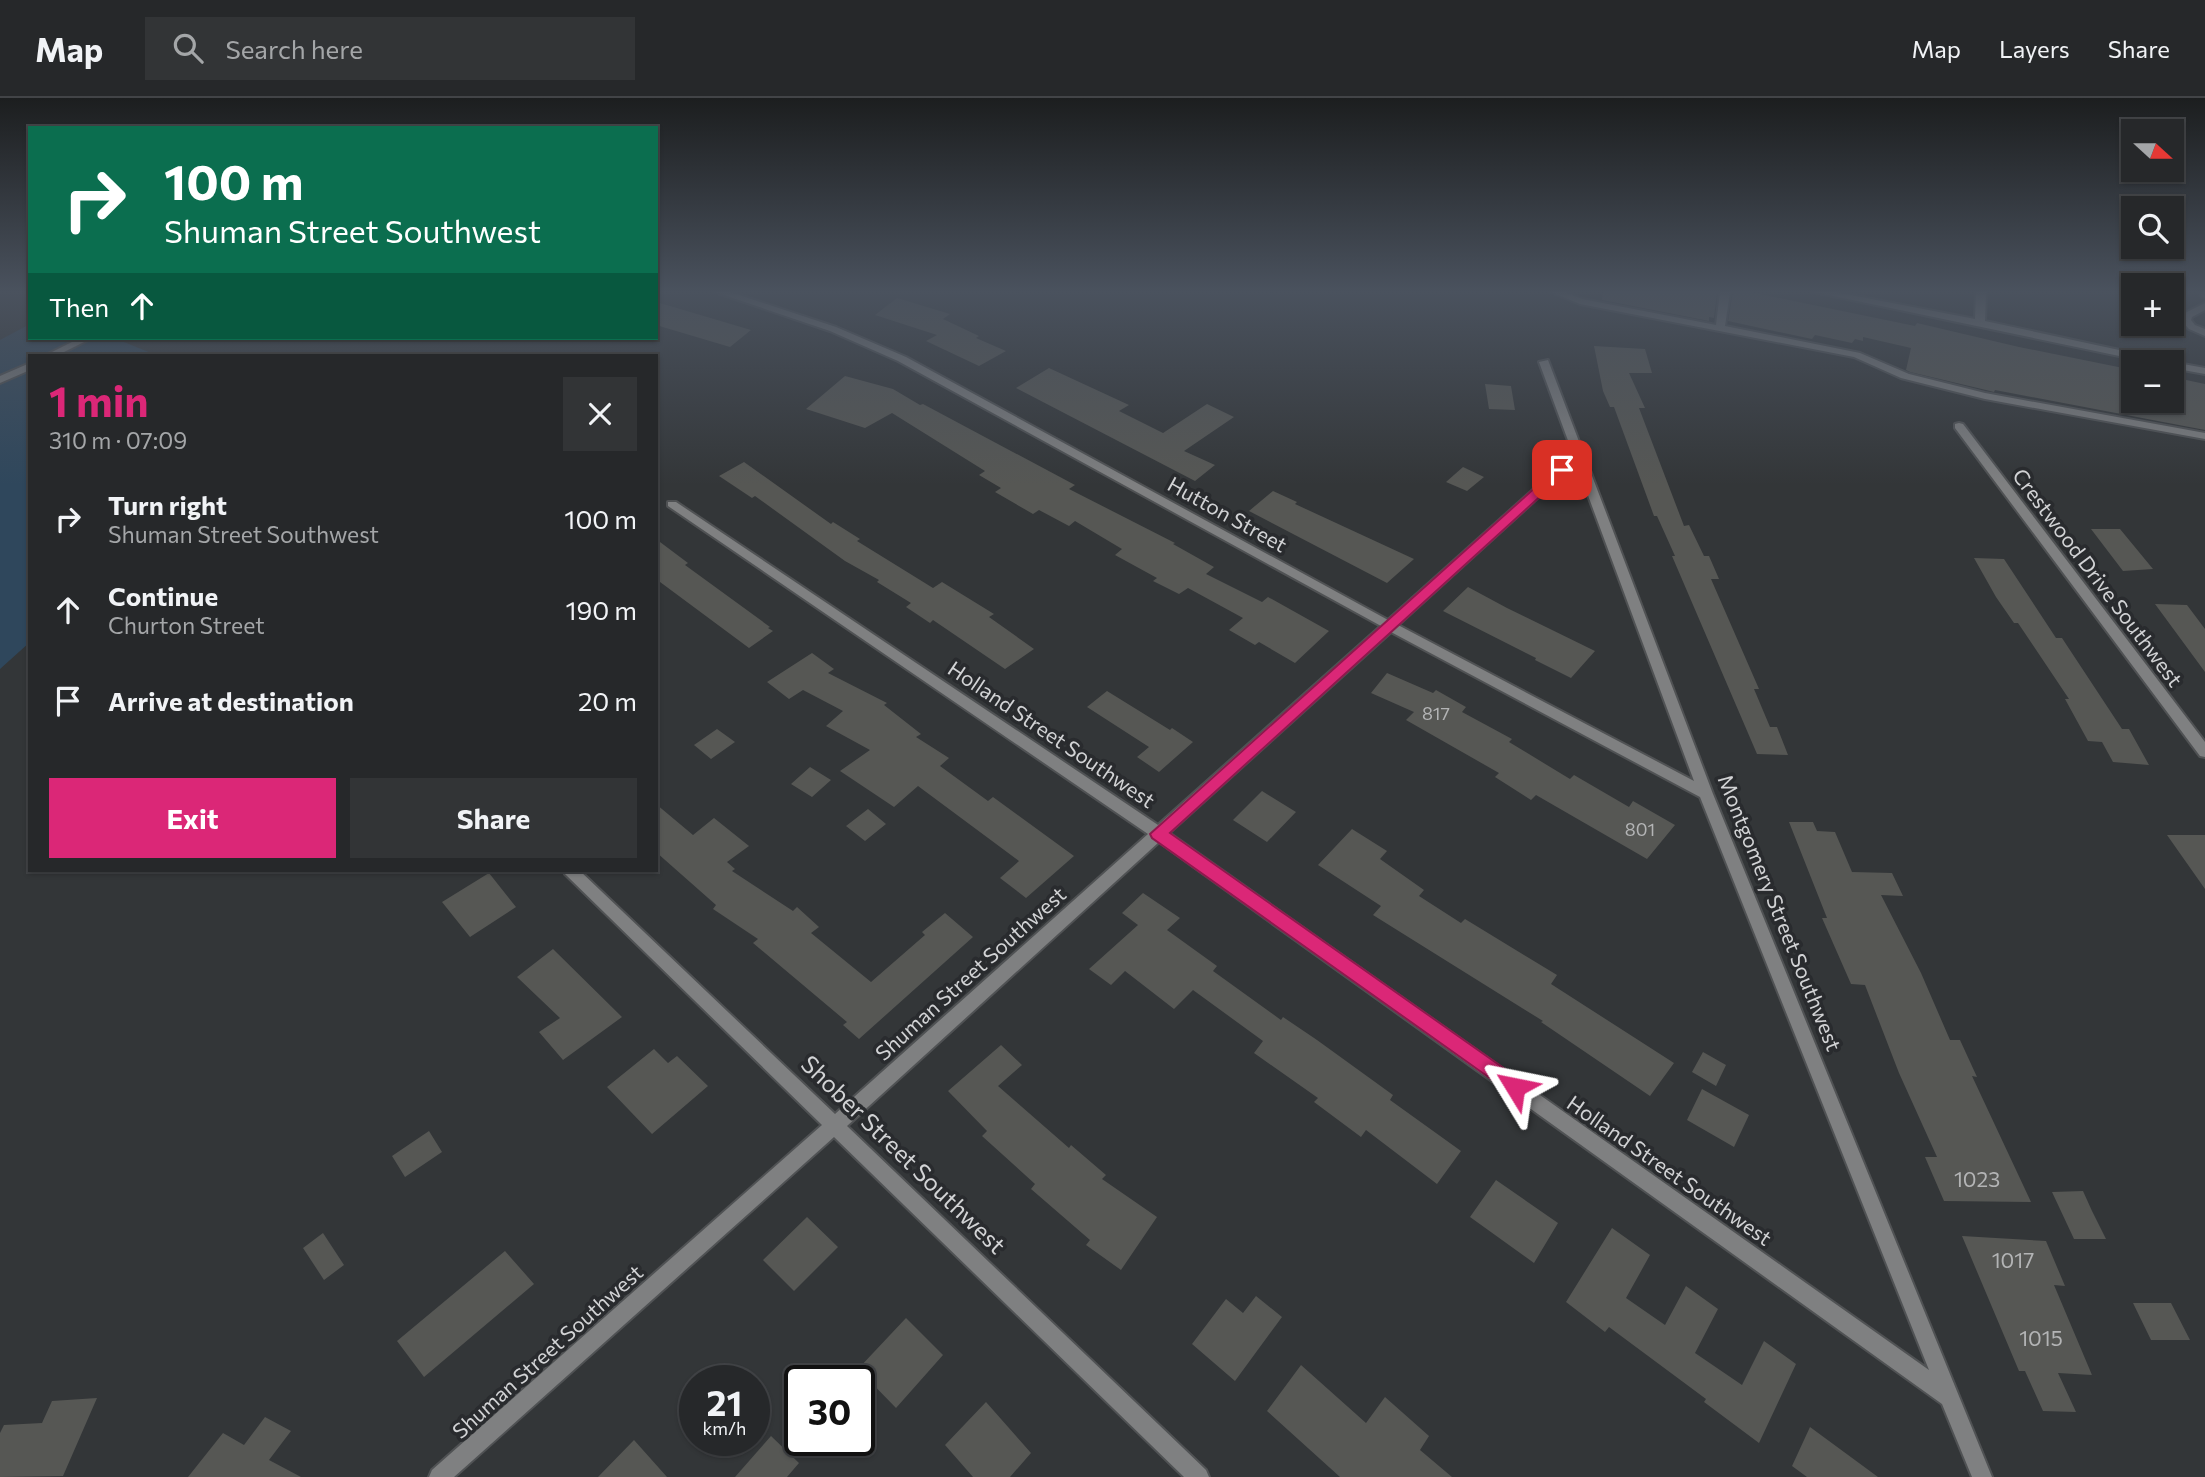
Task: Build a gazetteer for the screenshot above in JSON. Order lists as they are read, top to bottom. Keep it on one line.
{"streets":{"street":["Hutton Street","Crestwood Drive Southwest","Holland Street Southwest","Montgomery Street Southwest","Shuman Street Southwest","Shober Street Southwest"]},"crossings":[["Hutton Street","Montgomery Street Southwest"],["Hutton Street","Shuman Street Southwest"],["Holland Street Southwest","Montgomery Street Southwest"],["Holland Street Southwest","Shuman Street Southwest"],["Montgomery Street Southwest","Shuman Street Southwest"],["Shuman Street Southwest","Shober Street Southwest"]],"house_numbers":["817","801","1023","1017","1015"],"north":"right","page":{"header":"Map","search":"Search here","nav":["Map","Layers","Share"],"map_buttons":["+","−"],"turn":["100 m","Shuman Street Southwest"],"then":"Then","heading":["1 min","310 m · 07:09"],"list":[{"name":"Turn right","note":"Shuman Street Southwest","value":"100 m"},{"name":"Continue","note":"Churton Street","value":"190 m"},{"name":"Arrive at destination","value":"20 m"}],"buttons":["Exit","Share"],"speed":"21 km/h","limit":"30"}}
